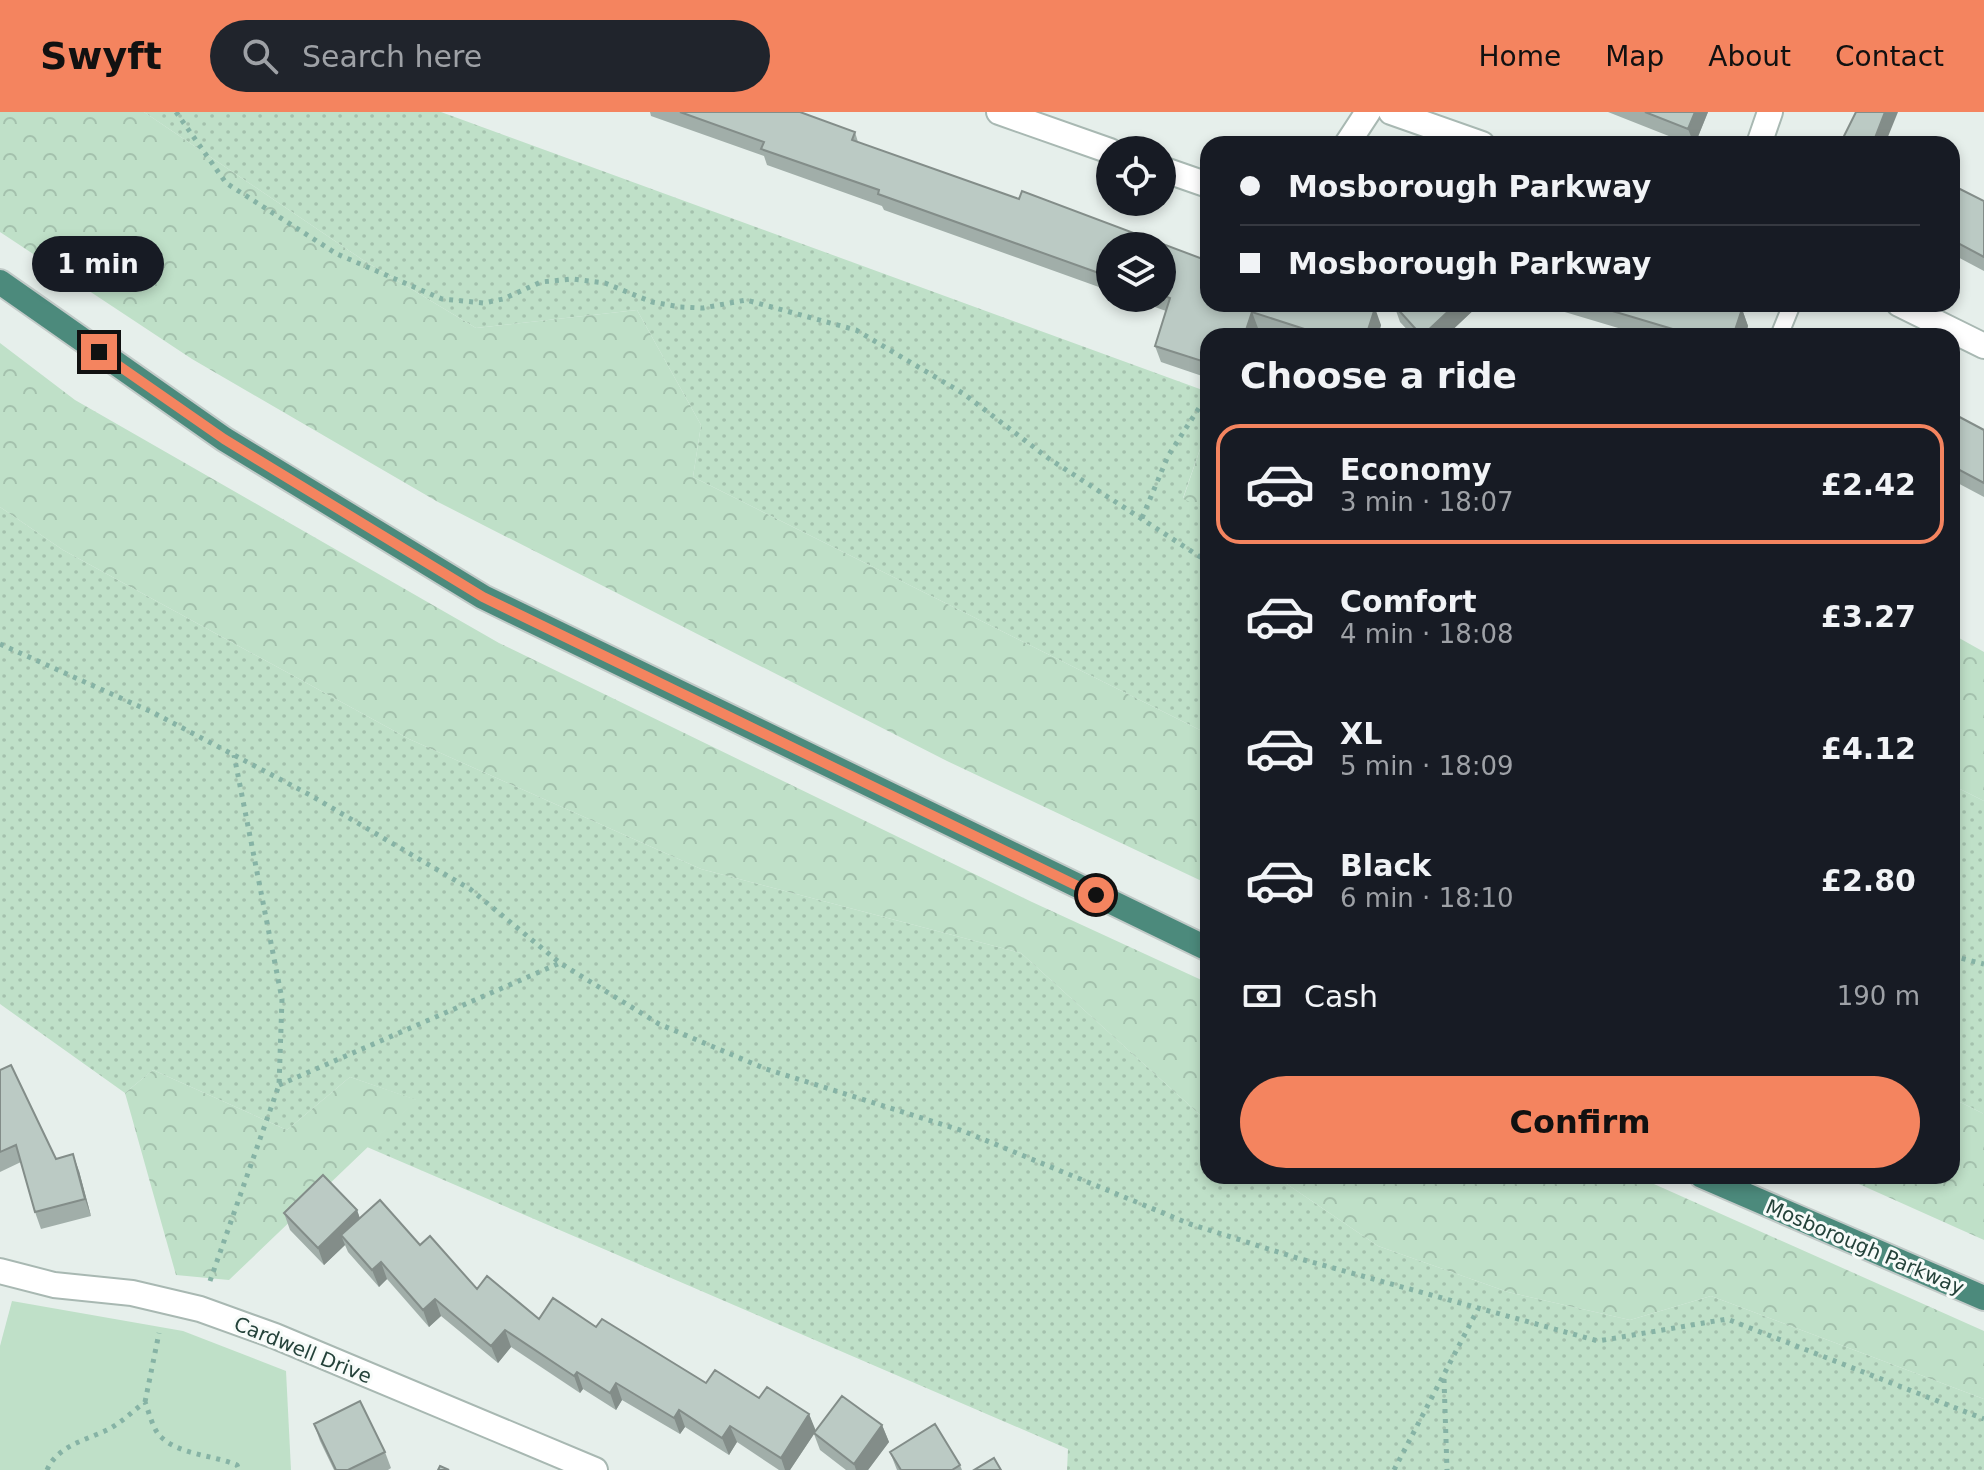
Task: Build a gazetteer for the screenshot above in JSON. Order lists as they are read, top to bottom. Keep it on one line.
{"streets":{"highway":["Mosborough Parkway"],"street":["Cardwell Drive"]},"page":{"header":"Swyft","search":"Search here","nav":["Home","Map","About","Contact"],"banner":["Mosborough Parkway","Mosborough Parkway"],"bubble":"1 min","heading":"Choose a ride","list":[{"name":"Economy","note":"3 min · 18:07","value":"£2.42"},{"name":"Comfort","note":"4 min · 18:08","value":"£3.27"},{"name":"XL","note":"5 min · 18:09","value":"£4.12"},{"name":"Black","note":"6 min · 18:10","value":"£2.80"}],"pay":["Cash","190 m"],"buttons":"Confirm"}}
